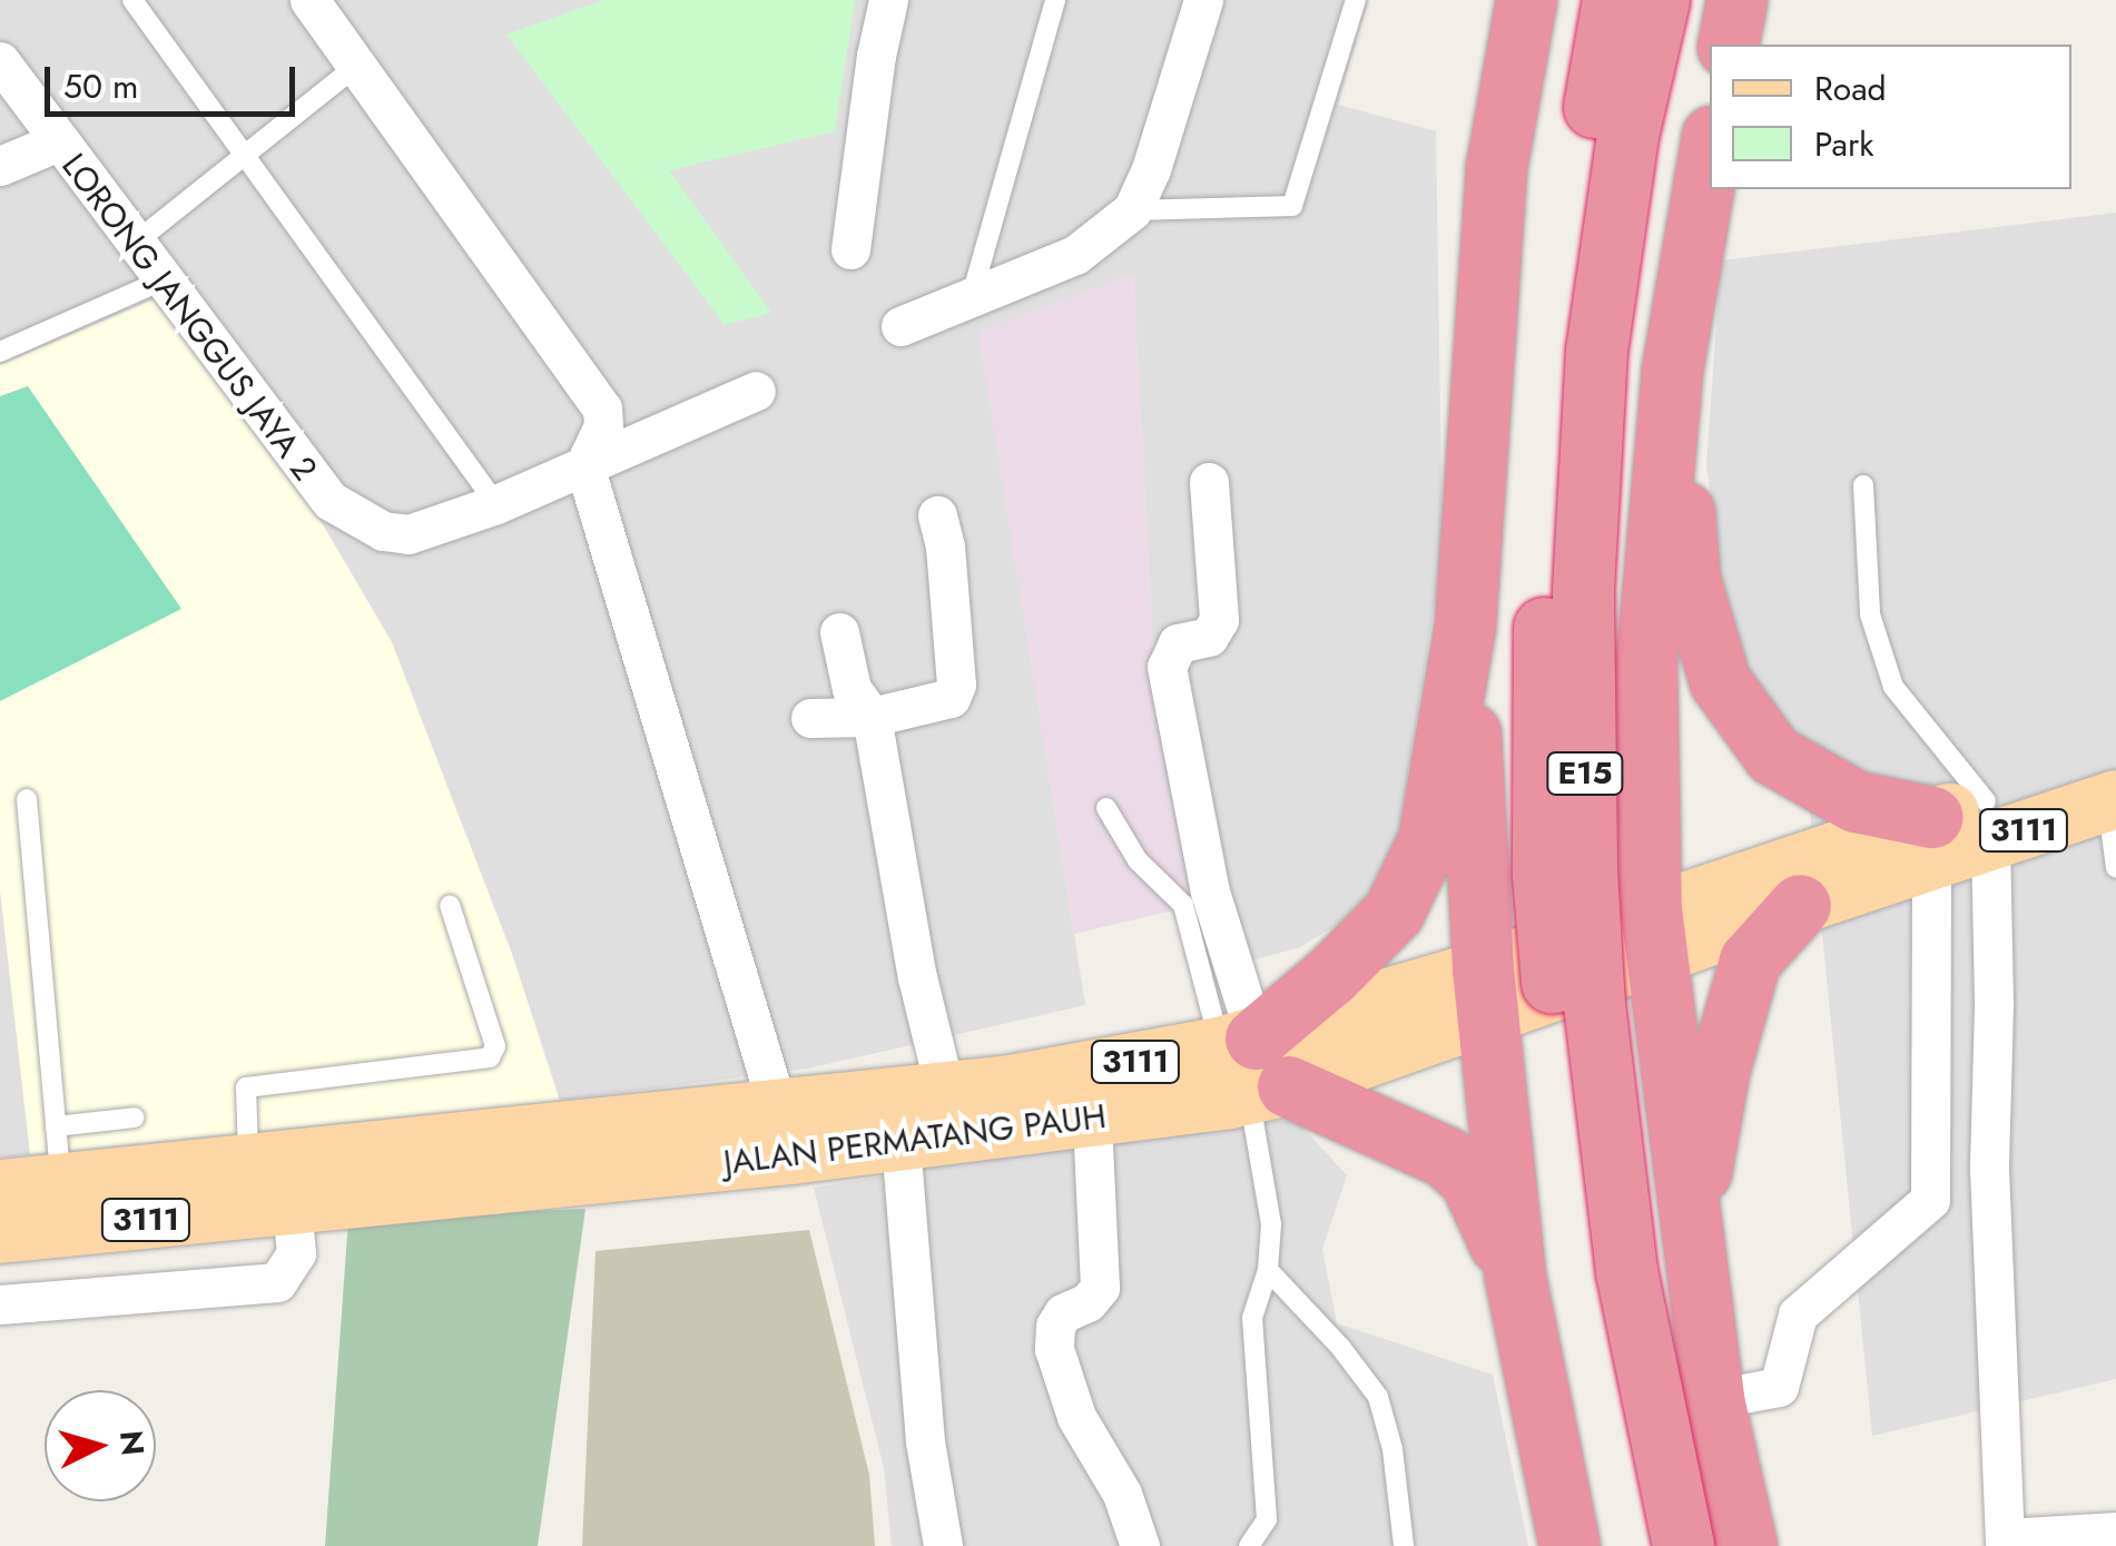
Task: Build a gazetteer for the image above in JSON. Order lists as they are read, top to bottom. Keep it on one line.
{"streets":{"highway":["E15"],"main road":["3111","JALAN PERMATANG PAUH"],"street":["LORONG JANGGUS JAYA 2"]},"legend":["Road","Park"],"scale_bar":"50 m","north":"right"}
